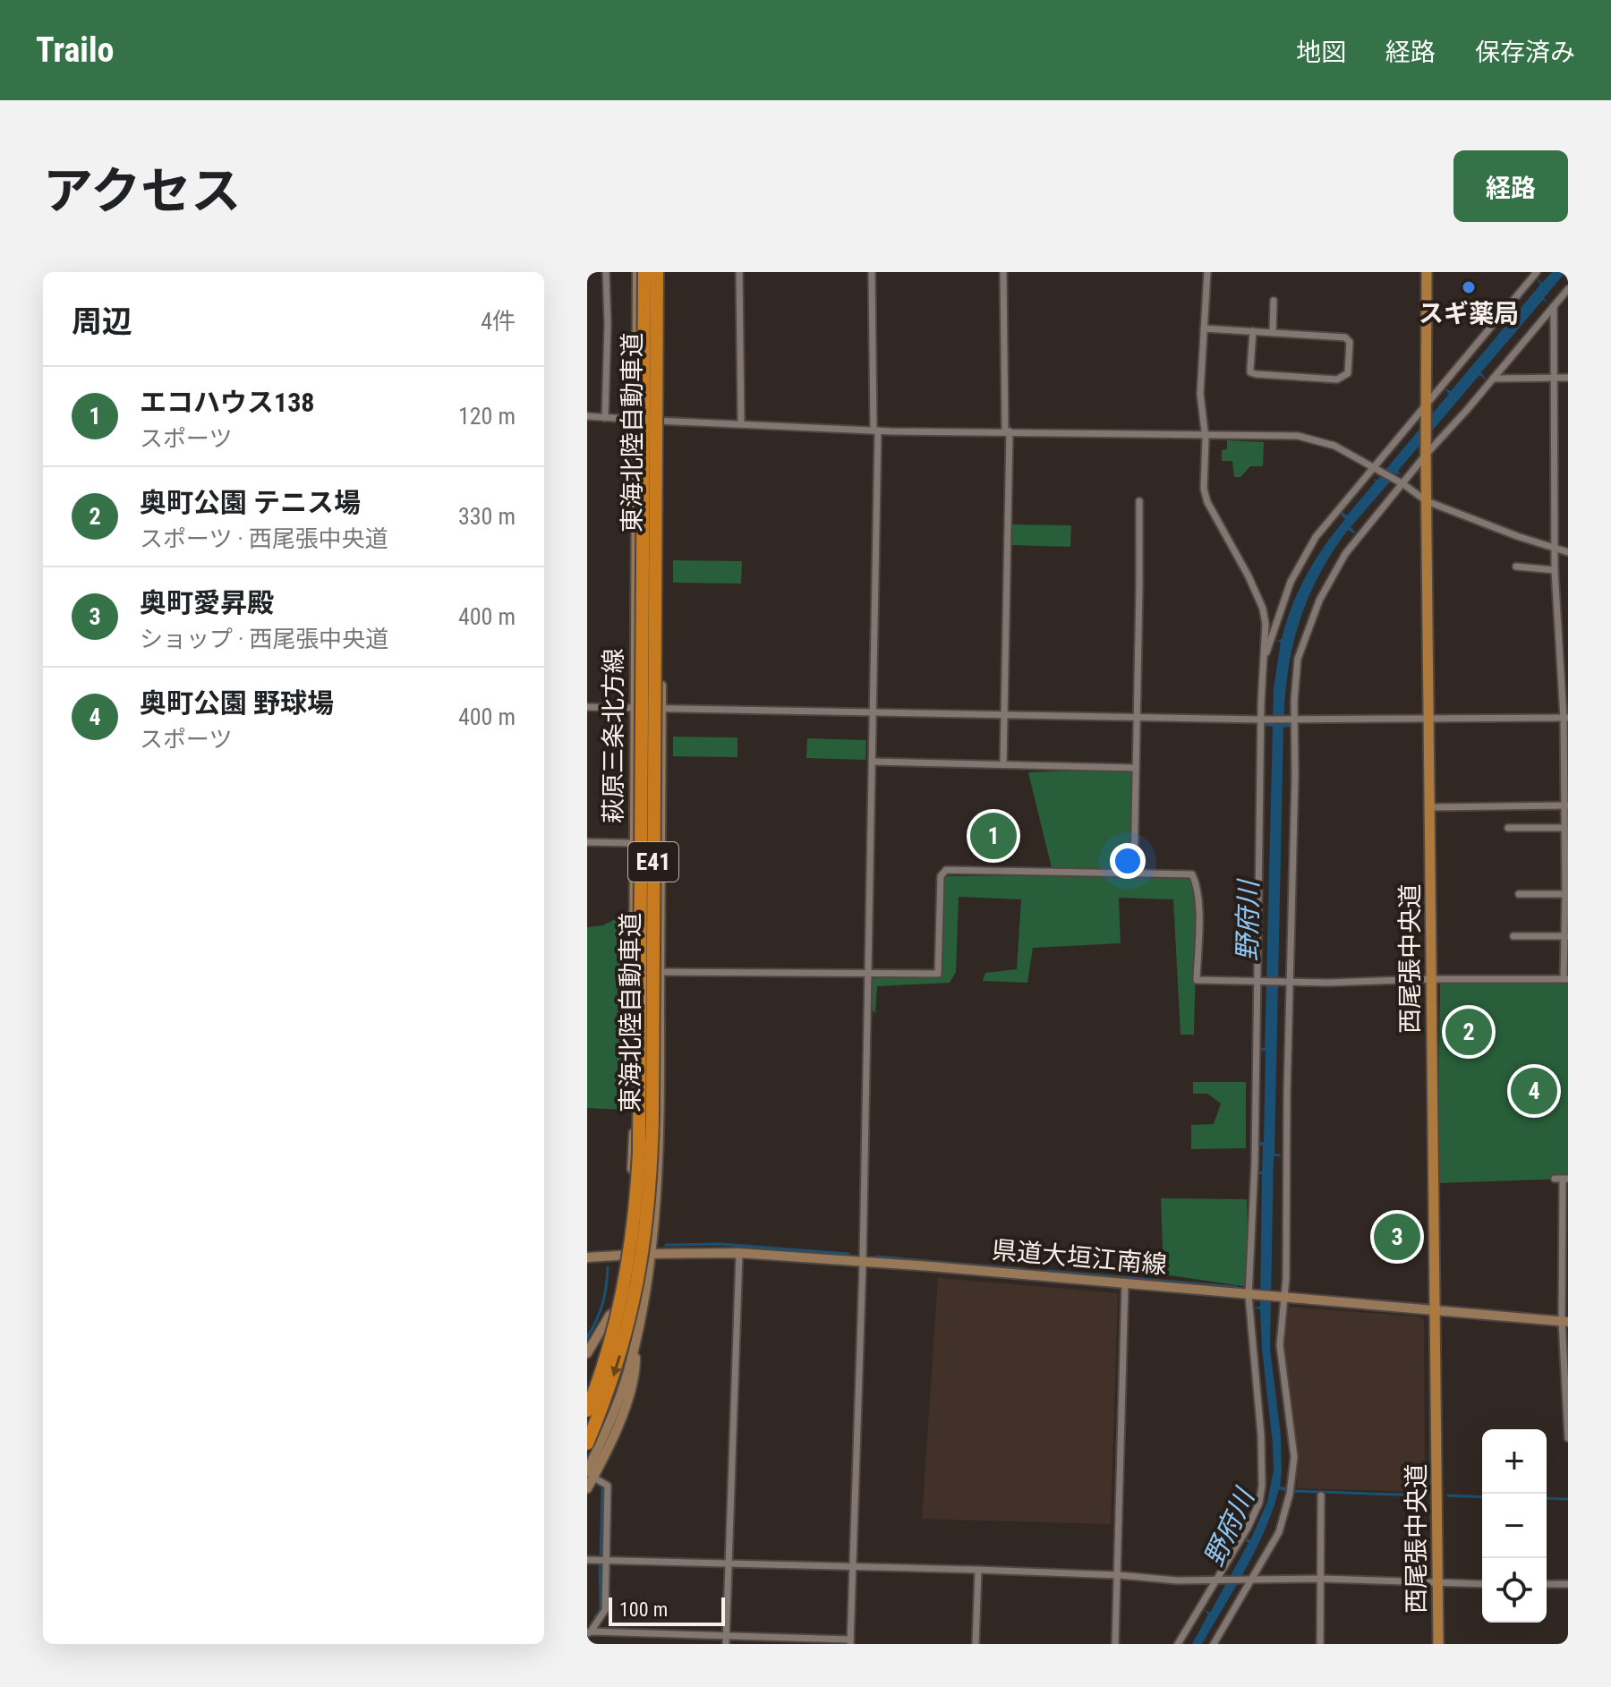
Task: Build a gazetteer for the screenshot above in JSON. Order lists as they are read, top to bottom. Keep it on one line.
{"streets":{"highway":["東海北陸自動車道","E41"],"main road":["萩原三条北方線","西尾張中央道","県道大垣江南線"]},"crossings":[["萩原三条北方線","県道大垣江南線"],["西尾張中央道","県道大垣江南線"]],"water":["野府川"],"places":["スギ薬局"],"scale_bar":"100 m","page":{"header":"Trailo","nav":["地図","経路","保存済み"],"title":"アクセス","buttons":"経路","heading":["周辺","4件"],"list":[{"mark":"1","name":"エコハウス138","note":"スポーツ","value":"120 m"},{"mark":"2","name":"奥町公園 テニス場","note":"スポーツ · 西尾張中央道","value":"330 m"},{"mark":"3","name":"奥町愛昇殿","note":"ショップ · 西尾張中央道","value":"400 m"},{"mark":"4","name":"奥町公園 野球場","note":"スポーツ","value":"400 m"}],"pins":["1","2","4","3"],"map_buttons":["+","−"],"scale":"100 m"}}
